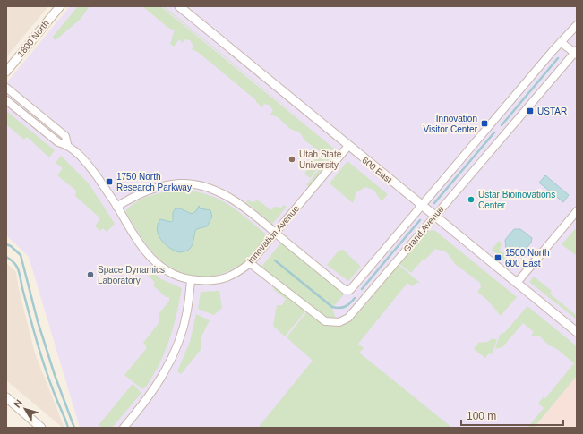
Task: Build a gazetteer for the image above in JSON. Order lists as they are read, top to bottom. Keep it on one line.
{"streets":{"street":["1800 North","600 East","Grand Avenue","Innovation Avenue"]},"crossings":[["600 East","Grand Avenue"],["600 East","Innovation Avenue"],["Grand Avenue","Innovation Avenue"]],"places":{"transit":["USTAR","Innovation Visitor Center","1750 North Research Parkway","1500 North 600 East"],"other":["Utah State University","Ustar Bioinovations Center","Space Dynamics Laboratory"]},"scale_bar":"100 m","north":"top left"}
